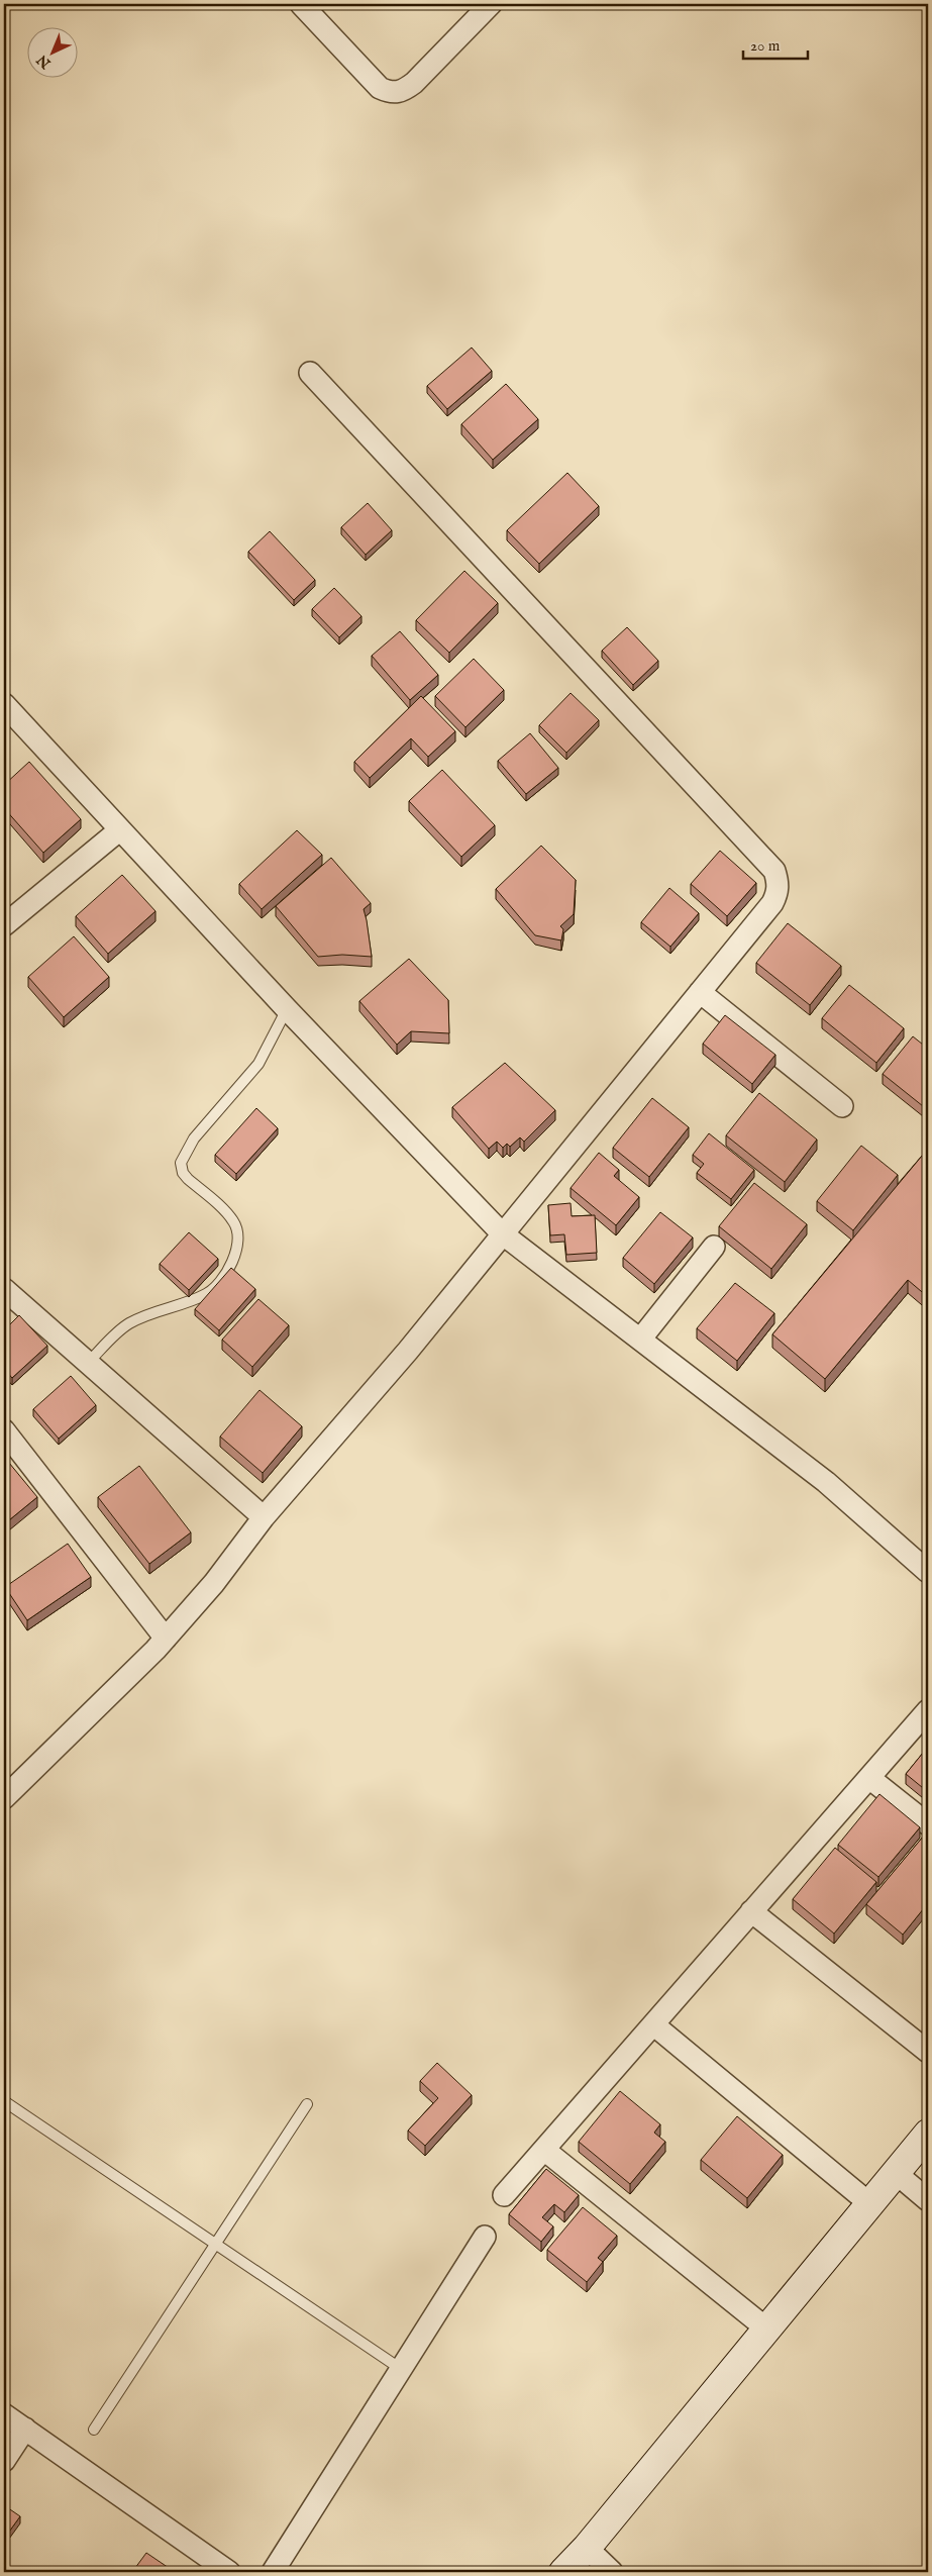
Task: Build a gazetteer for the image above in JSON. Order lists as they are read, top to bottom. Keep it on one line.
{"scale_bar":"20 m","north":"bottom left"}
